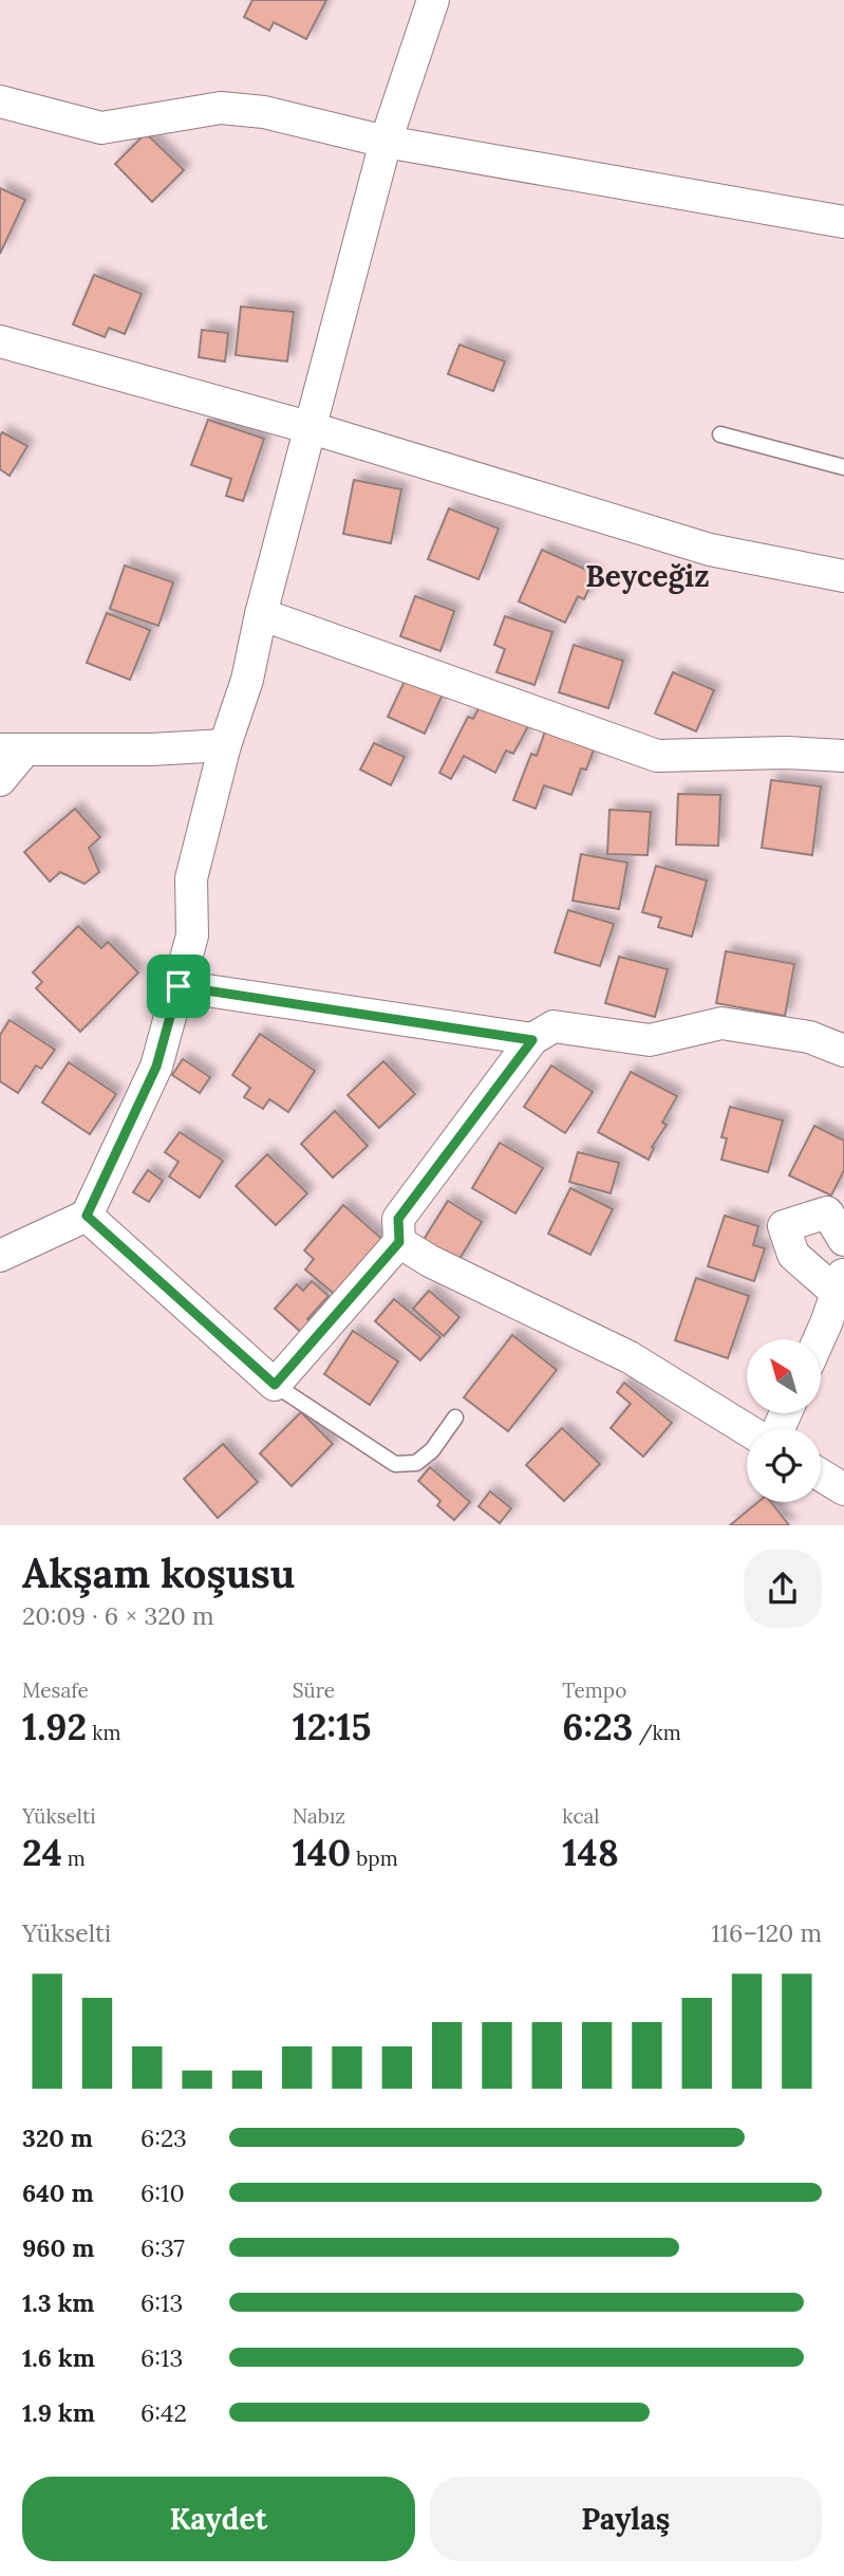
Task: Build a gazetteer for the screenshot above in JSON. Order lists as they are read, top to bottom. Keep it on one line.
{"districts":["Beyceğiz"],"north":"top left","page":{"heading":["Akşam koşusu","20:09 · 6 × 320 m"],"stats":[["Mesafe","1.92 km"],["Süre","12:15"],["Tempo","6:23 /km"],["Yükselti","24 m"],["Nabız","140 bpm"],["kcal","148"]],"chart":["Yükselti","116–120 m"],"list":[{"name":"320 m","note":"6:23"},{"name":"640 m","note":"6:10"},{"name":"960 m","note":"6:37"},{"name":"1.3 km","note":"6:13"},{"name":"1.6 km","note":"6:13"},{"name":"1.9 km","note":"6:42"}],"buttons":["Kaydet","Paylaş"]}}
